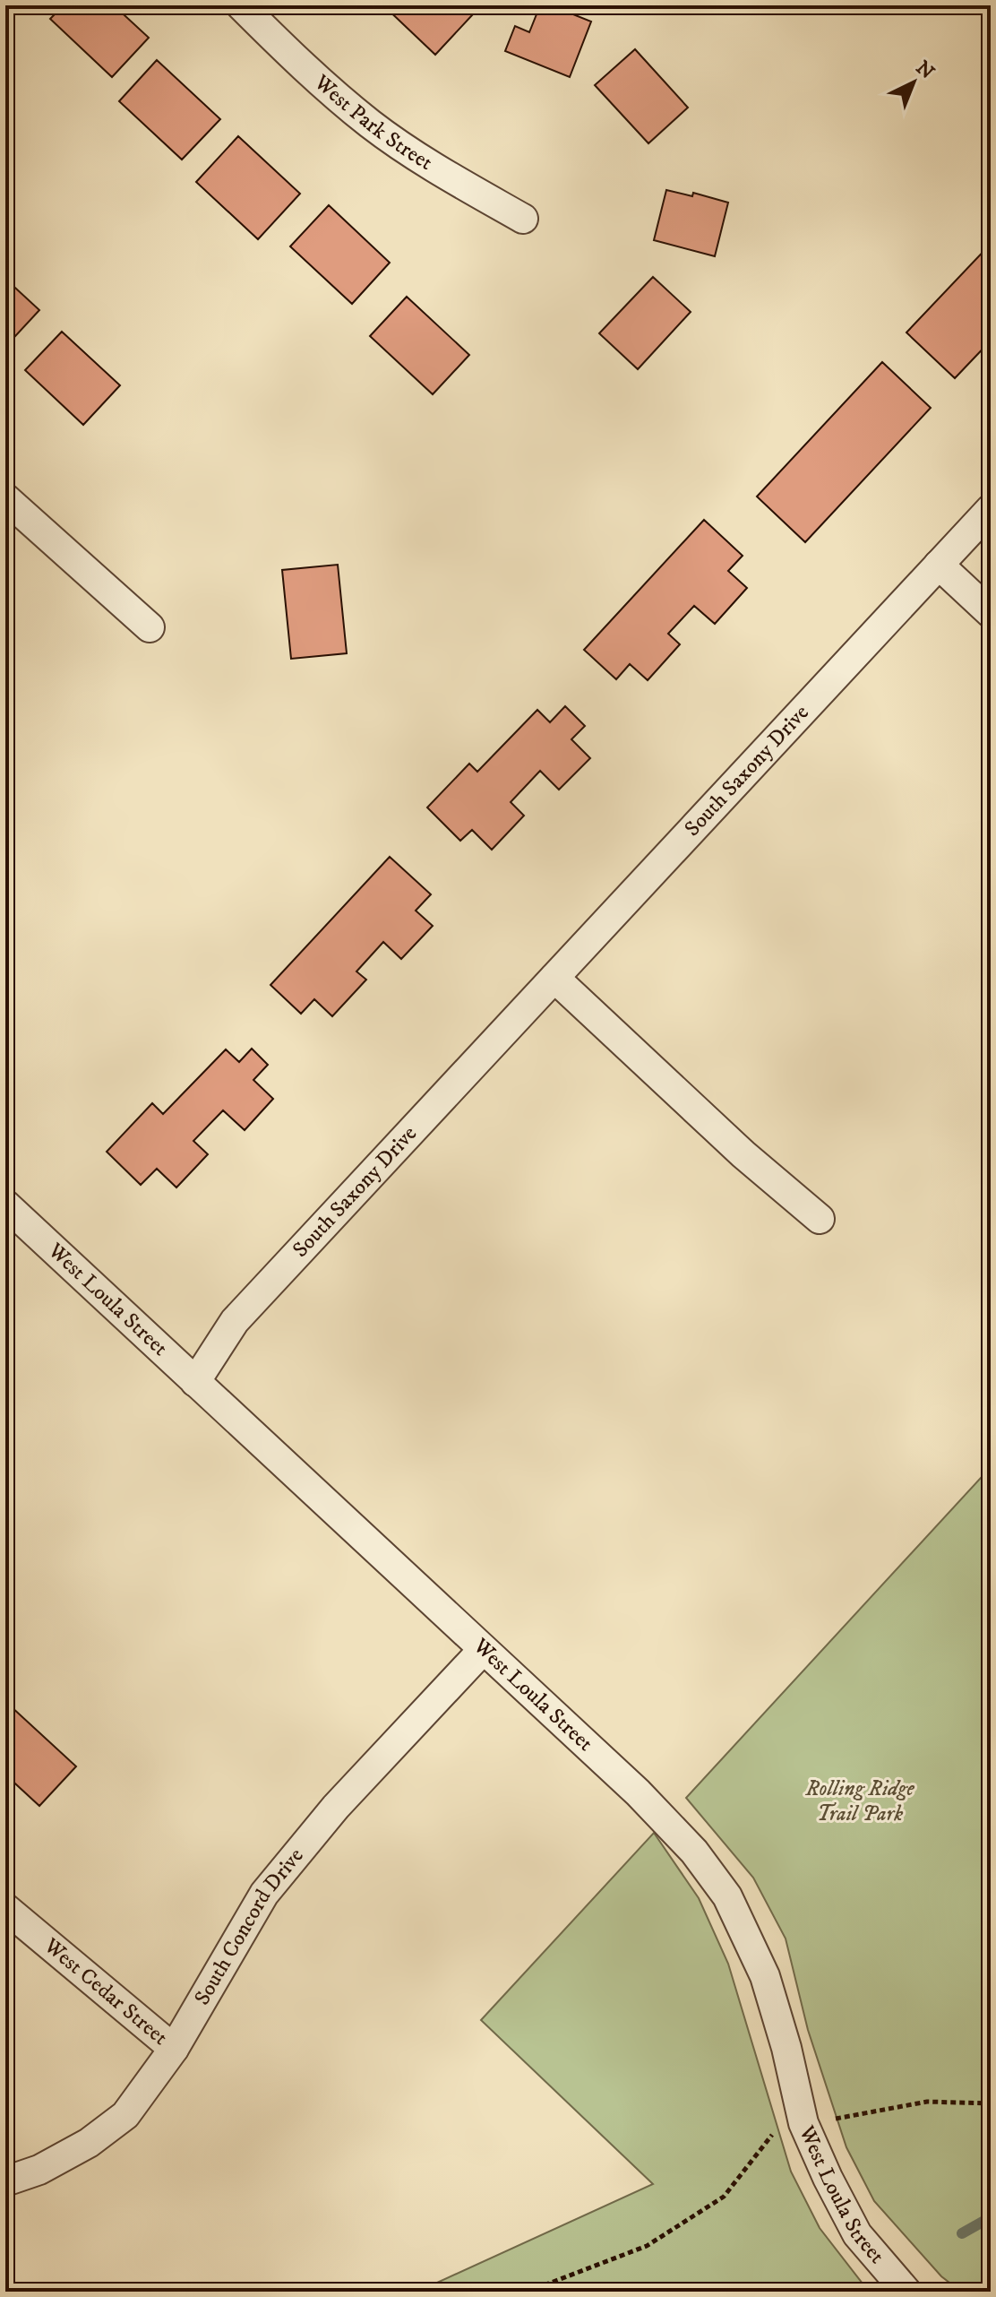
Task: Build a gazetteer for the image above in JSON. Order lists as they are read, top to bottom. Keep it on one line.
{"streets":{"street":["West Park Street","South Saxony Drive","West Loula Street","South Concord Drive","West Cedar Street"]},"crossings":[["South Saxony Drive","West Loula Street"],["West Loula Street","South Concord Drive"],["South Concord Drive","West Cedar Street"]],"parks":["Rolling Ridge Trail Park"],"north":"top right"}
